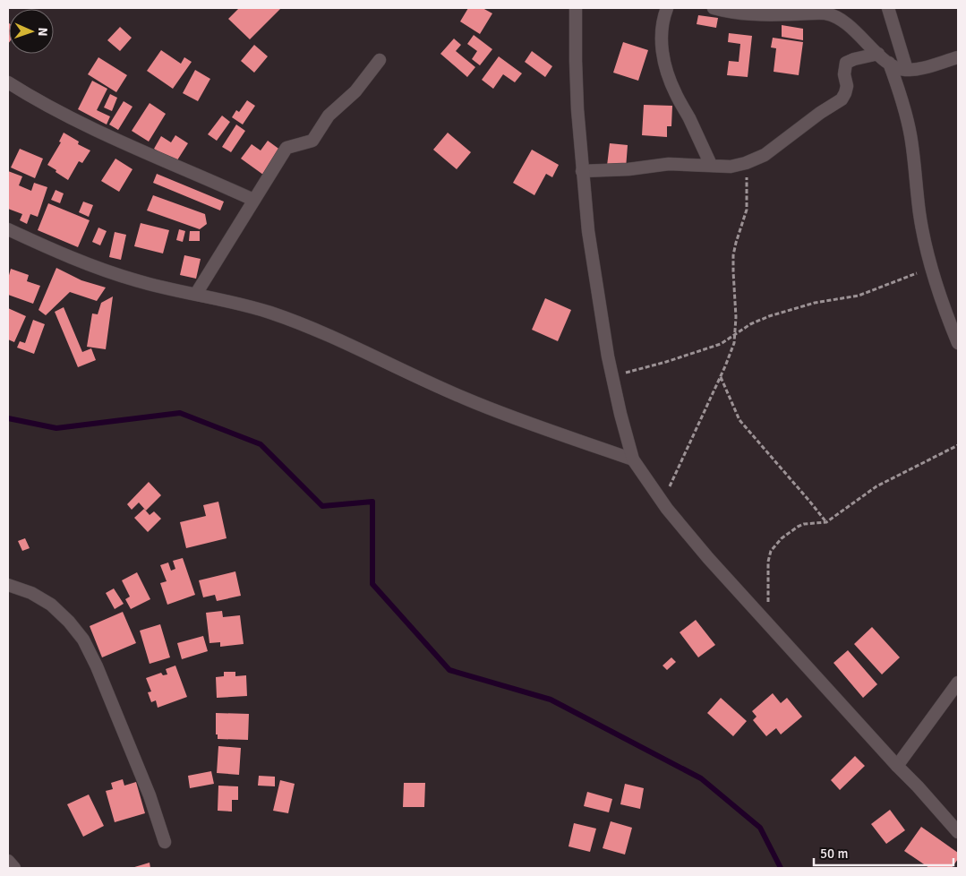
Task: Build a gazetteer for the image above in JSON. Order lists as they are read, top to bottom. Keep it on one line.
{"scale_bar":"50 m","north":"right"}
